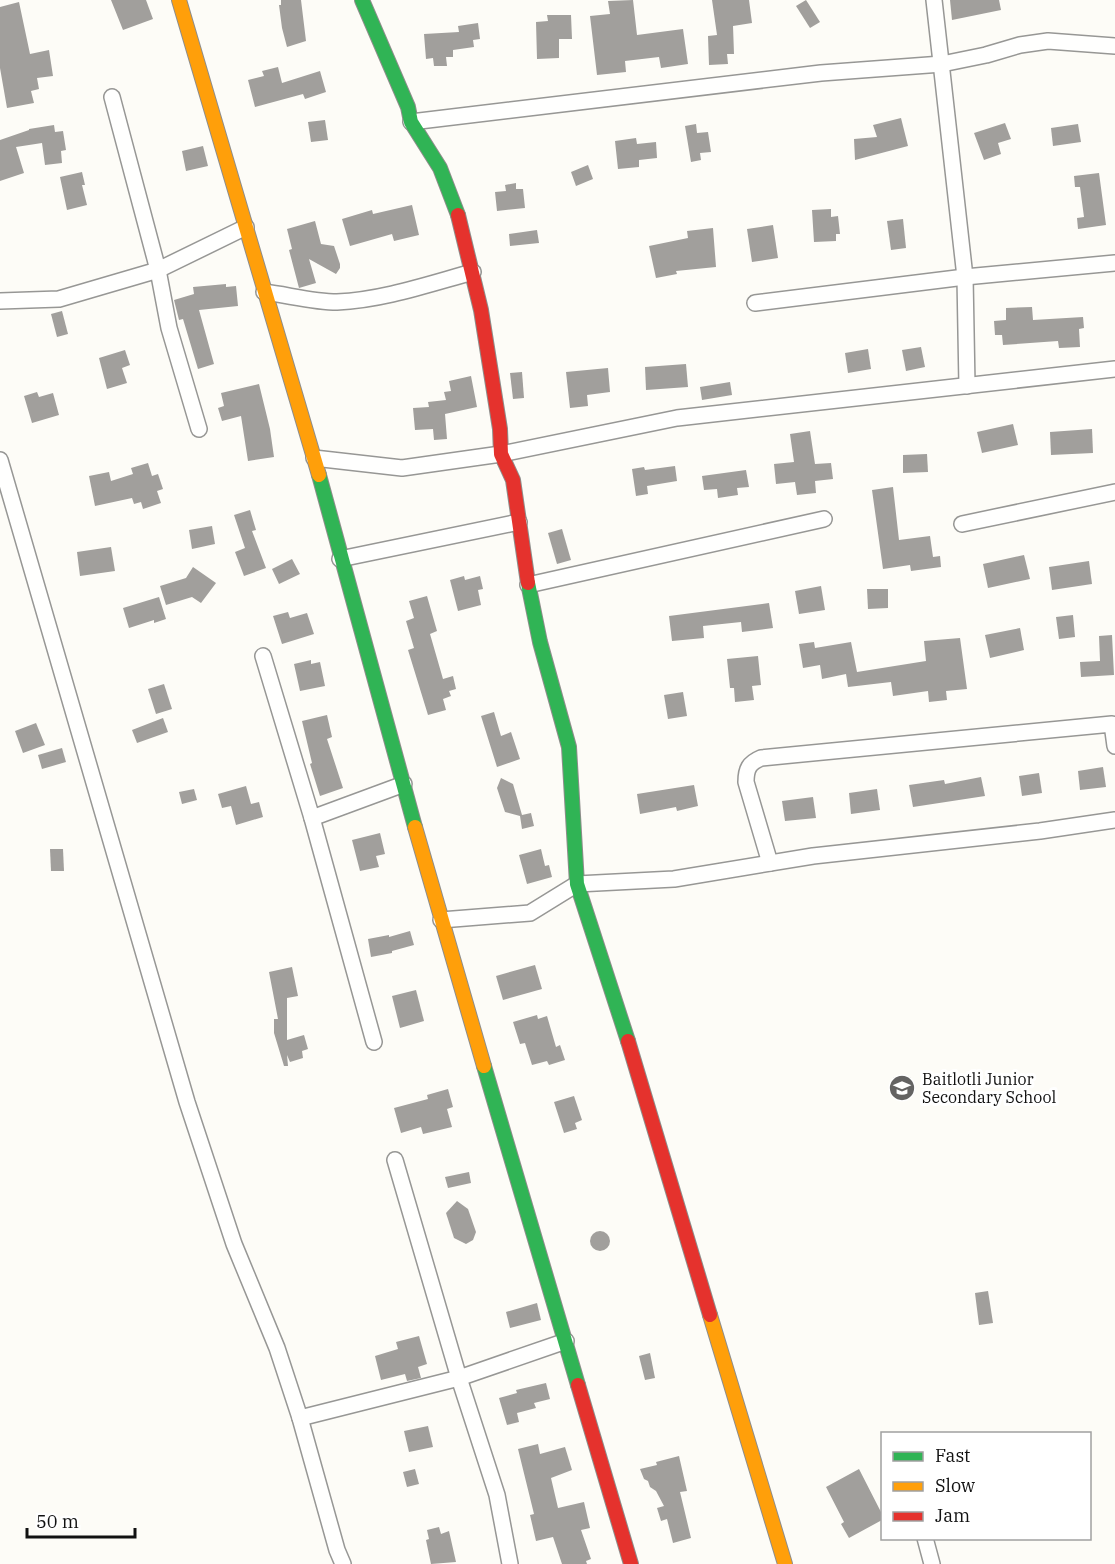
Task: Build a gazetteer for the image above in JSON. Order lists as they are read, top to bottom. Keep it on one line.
{"places":{"school or university":["Baitlotli Junior Secondary School"]},"legend":["Fast","Slow","Jam"],"scale_bar":"50 m"}
